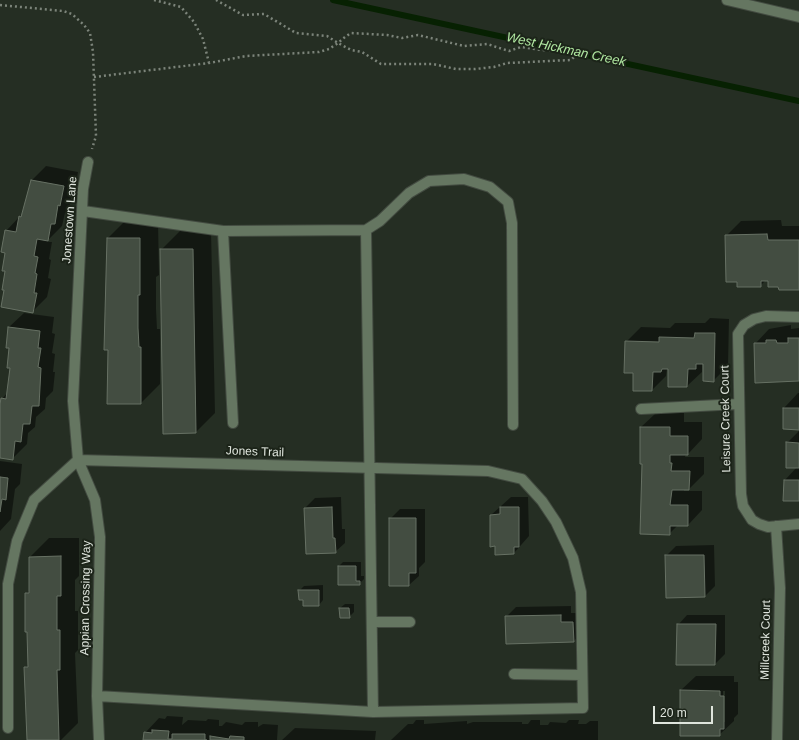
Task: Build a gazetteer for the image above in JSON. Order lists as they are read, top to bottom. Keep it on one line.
{"streets":{"street":["Jonestown Lane","Leisure Creek Court","Jones Trail","Appian Crossing Way","Millcreek Court"]},"crossings":[["Jonestown Lane","Jones Trail"],["Jonestown Lane","Appian Crossing Way"],["Leisure Creek Court","Millcreek Court"],["Jones Trail","Appian Crossing Way"]],"water":["West Hickman Creek"],"scale_bar":"20 m"}
